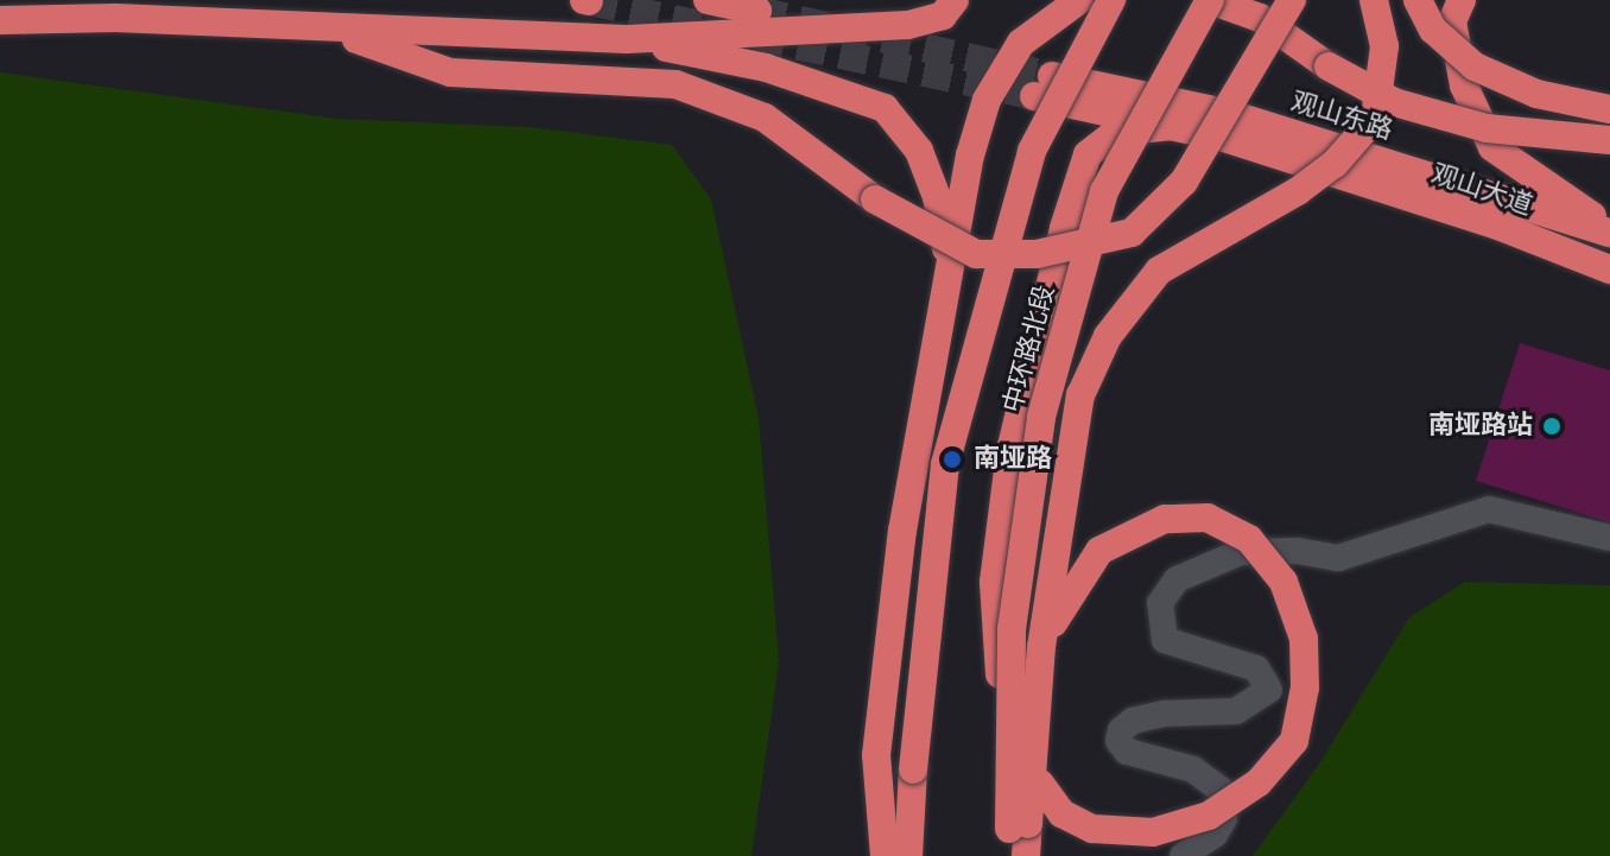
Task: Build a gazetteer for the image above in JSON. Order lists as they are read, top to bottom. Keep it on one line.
{"streets":{"highway":["观山东路","观山大道","中环路北段"]},"crossings":[["观山东路","观山大道"]],"places":["南垭路站","南垭路"]}
